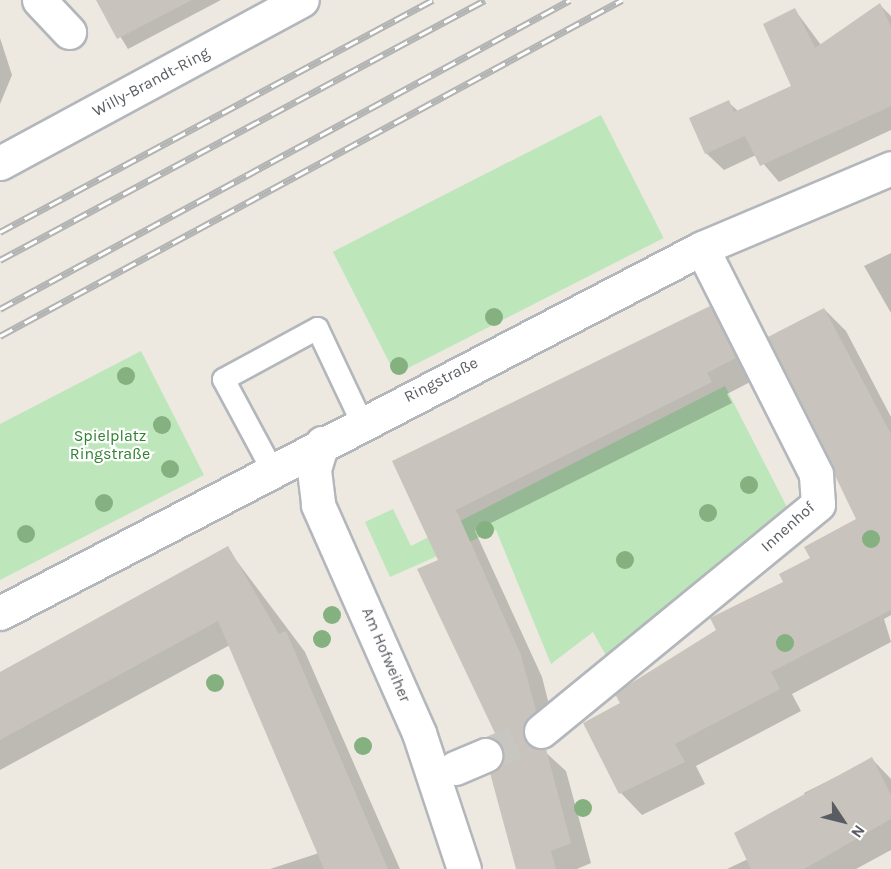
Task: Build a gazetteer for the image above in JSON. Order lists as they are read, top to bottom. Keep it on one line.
{"streets":{"street":["Willy-Brandt-Ring","Ringstraße","Innenhof","Am Hofweiher"]},"crossings":[["Ringstraße","Innenhof"],["Ringstraße","Am Hofweiher"]],"parks":["Spielplatz Ringstraße"],"north":"bottom right"}
